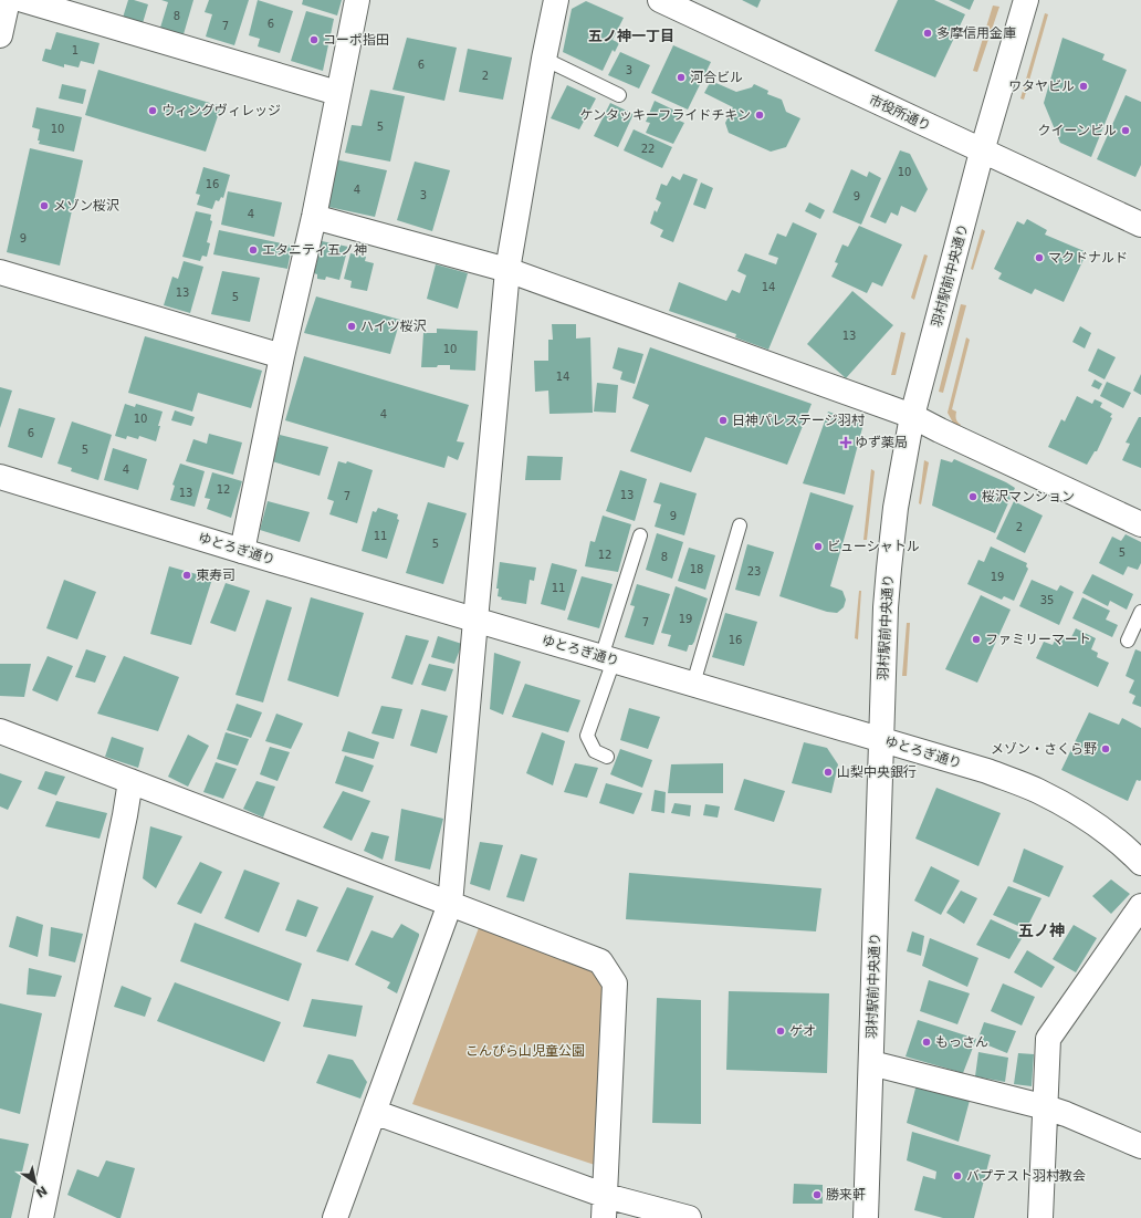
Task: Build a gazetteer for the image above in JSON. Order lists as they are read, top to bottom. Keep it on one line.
{"streets":{"street":["市役所通り","羽村駅前中央通り","ゆとろぎ通り"]},"crossings":[["市役所通り","羽村駅前中央通り"],["羽村駅前中央通り","ゆとろぎ通り"]],"districts":["五ノ神一丁目","五ノ神"],"parks":["こんぴら山児童公園"],"places":{"other":["多摩信用金庫","コーポ指田","河合ビル","ワタヤビル","ウィングヴィレッジ","ケンタッキーフライドチキン","クイーンビル","メゾン桜沢","エタニティ五ノ神","マクドナルド","ハイツ桜沢","日神パレステージ羽村","桜沢マンション","ビューシャトル","東寿司","ファミリーマート","メゾン・さくら野","山梨中央銀行","ゲオ","もっさん","バプテスト羽村教会","勝来軒"],"health":["ゆず薬局"]},"house_numbers":["8","6","7","1","6","3","2","5","10","22","10","16","4","3","9","4","9","14","13","5","13","10","14","4","10","6","5","4","12","13","13","7","9","2","11","5","5","12","8","18","23","19","11","35","19","7","16"],"north":"bottom right"}
